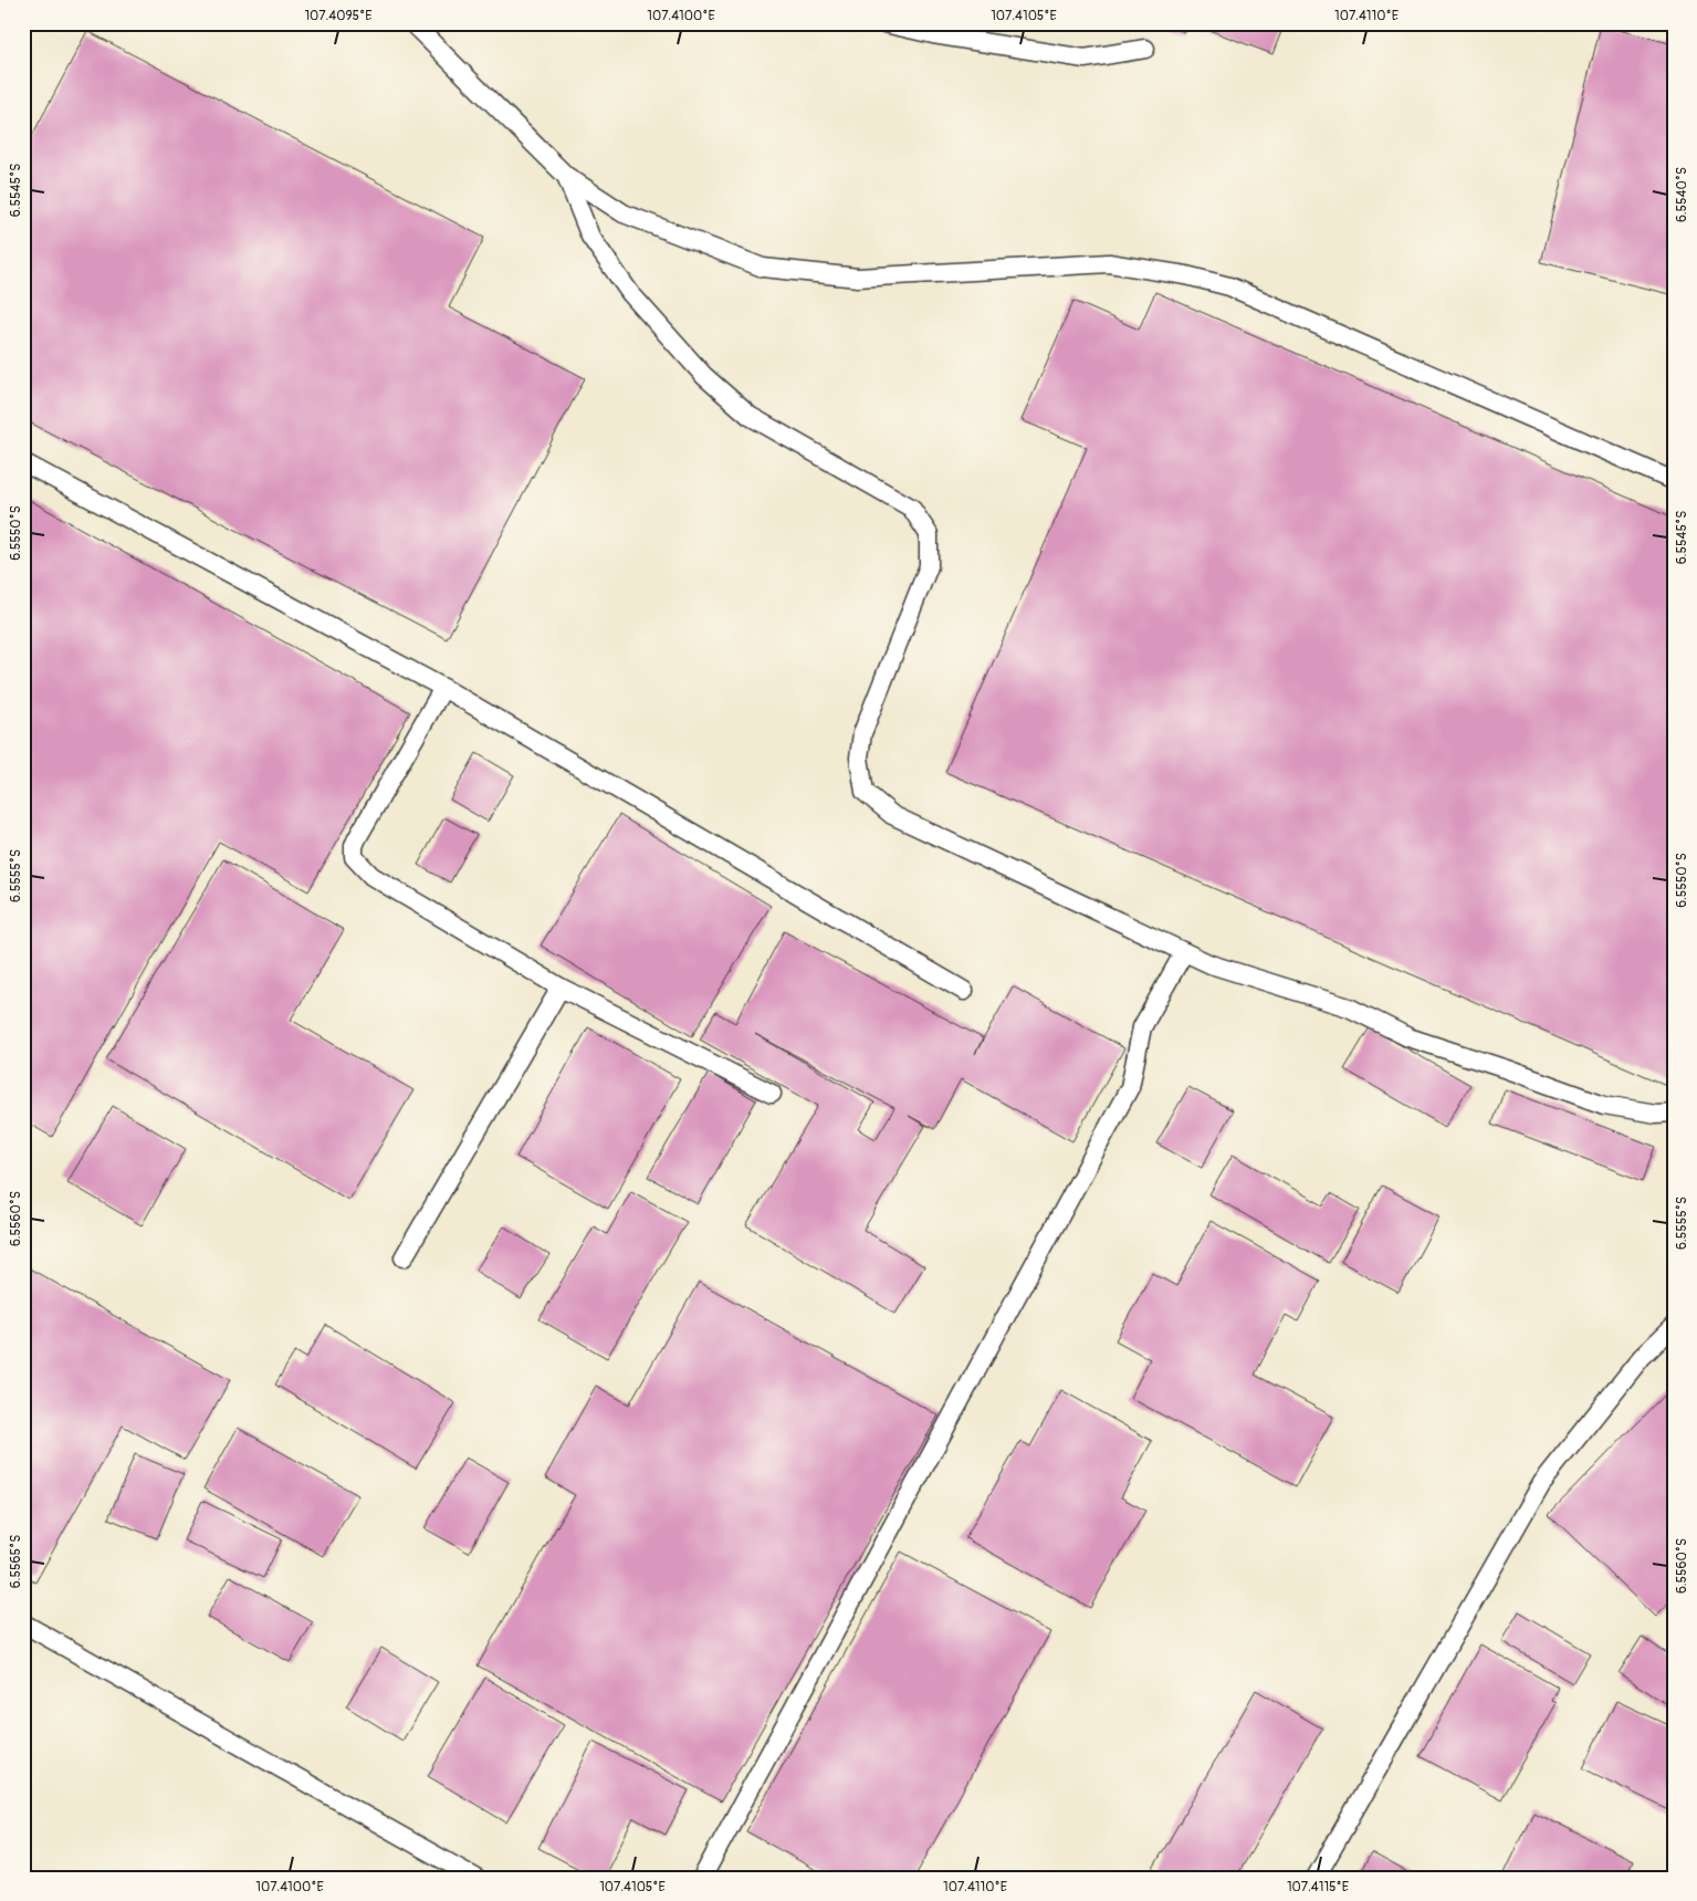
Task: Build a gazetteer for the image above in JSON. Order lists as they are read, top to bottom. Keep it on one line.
{"coordinates":["107.4095°E","107.4100°E","107.4105°E","107.4110°E","6.5545°S","6.5540°S","6.5550°S","6.5555°S","6.5560°S","6.5565°S","107.4115°E"]}
